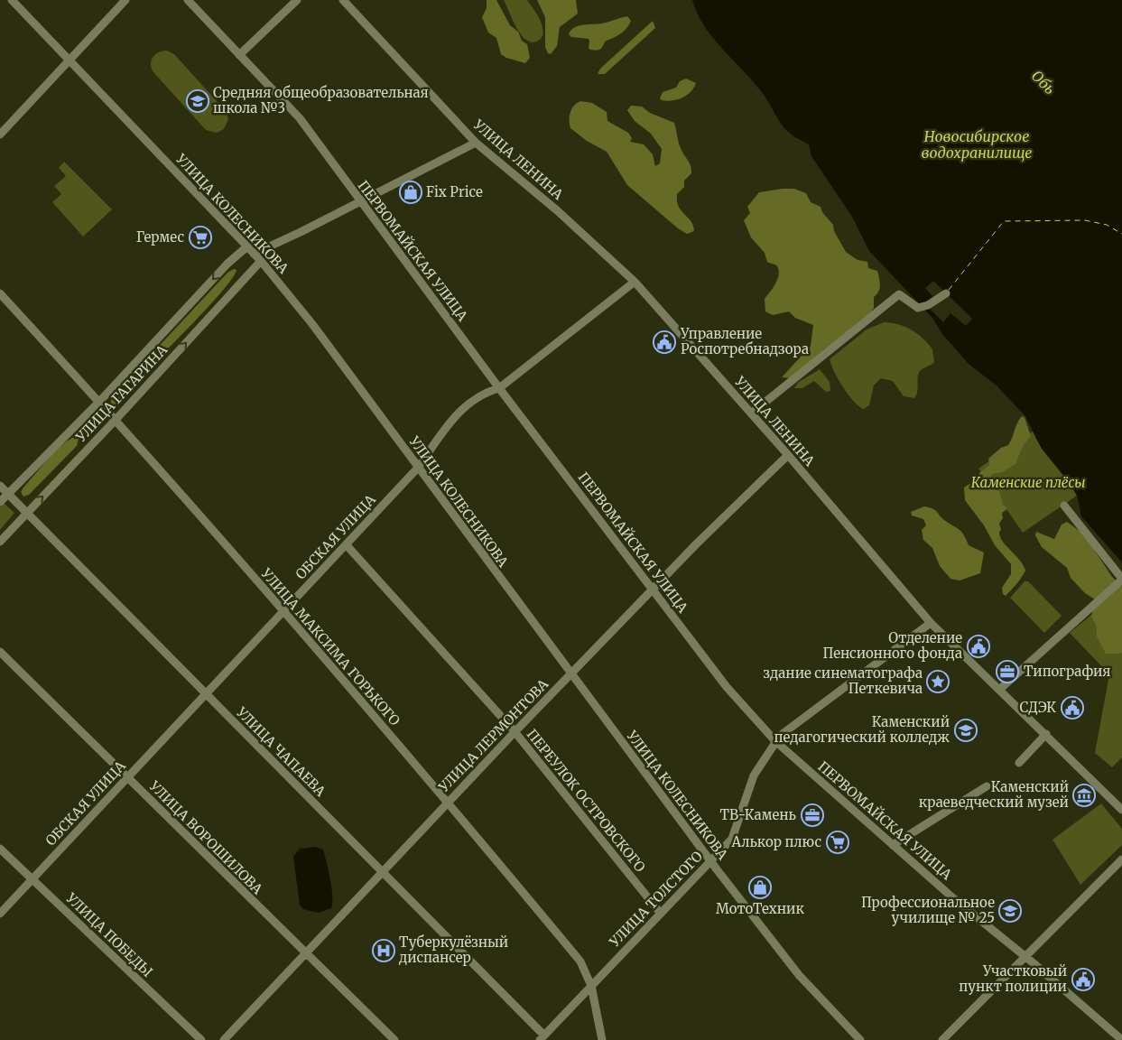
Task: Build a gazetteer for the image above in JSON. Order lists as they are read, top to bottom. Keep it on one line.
{"streets":{"street":["УЛИЦА ЛЕНИНА","УЛИЦА КОЛЕСНИКОВА","ПЕРВОМАЙСКАЯ УЛИЦА","УЛИЦА ГАГАРИНА","ОБСКАЯ УЛИЦА","УЛИЦА МАКСИМА ГОРЬКОГО","УЛИЦА ЛЕРМОНТОВА","УЛИЦА ЧАПАЕВА","ПЕРЕУЛОК ОСТРОВСКОГО","УЛИЦА ВОРОШИЛОВА","УЛИЦА ТОЛСТОГО","УЛИЦА ПОБЕДЫ"]},"crossings":[["УЛИЦА ЛЕНИНА","ОБСКАЯ УЛИЦА"],["УЛИЦА ЛЕНИНА","УЛИЦА ЛЕРМОНТОВА"],["УЛИЦА ЛЕНИНА","УЛИЦА ТОЛСТОГО"],["УЛИЦА КОЛЕСНИКОВА","УЛИЦА ГАГАРИНА"],["УЛИЦА КОЛЕСНИКОВА","ОБСКАЯ УЛИЦА"],["УЛИЦА КОЛЕСНИКОВА","УЛИЦА ЛЕРМОНТОВА"],["УЛИЦА КОЛЕСНИКОВА","УЛИЦА ТОЛСТОГО"],["ПЕРВОМАЙСКАЯ УЛИЦА","ОБСКАЯ УЛИЦА"],["ПЕРВОМАЙСКАЯ УЛИЦА","УЛИЦА ЛЕРМОНТОВА"],["ПЕРВОМАЙСКАЯ УЛИЦА","УЛИЦА ТОЛСТОГО"],["УЛИЦА ГАГАРИНА","УЛИЦА МАКСИМА ГОРЬКОГО"],["УЛИЦА ГАГАРИНА","УЛИЦА ЧАПАЕВА"],["ОБСКАЯ УЛИЦА","УЛИЦА МАКСИМА ГОРЬКОГО"],["ОБСКАЯ УЛИЦА","УЛИЦА ЧАПАЕВА"],["ОБСКАЯ УЛИЦА","ПЕРЕУЛОК ОСТРОВСКОГО"],["ОБСКАЯ УЛИЦА","УЛИЦА ВОРОШИЛОВА"],["ОБСКАЯ УЛИЦА","УЛИЦА ПОБЕДЫ"],["УЛИЦА МАКСИМА ГОРЬКОГО","УЛИЦА ЛЕРМОНТОВА"],["УЛИЦА МАКСИМА ГОРЬКОГО","УЛИЦА ТОЛСТОГО"],["УЛИЦА ЛЕРМОНТОВА","УЛИЦА ЧАПАЕВА"],["УЛИЦА ЛЕРМОНТОВА","ПЕРЕУЛОК ОСТРОВСКОГО"],["УЛИЦА ЛЕРМОНТОВА","УЛИЦА ВОРОШИЛОВА"],["УЛИЦА ЧАПАЕВА","УЛИЦА ТОЛСТОГО"],["ПЕРЕУЛОК ОСТРОВСКОГО","УЛИЦА ТОЛСТОГО"]],"water":["Обь","Новосибирское водохранилище"],"parks":["Каменские плёсы"],"places":{"school or university":["Средняя общеобразовательная школа №3","Каменский педагогический колледж","Профессиональное училище № 25"],"shop":["Fix Price","МотоТехник"],"supermarket":["Гермес","Алькор плюс"],"public building":["Управление Роспотребнадзора","Отделение Пенсионного фонда","СДЭК","Участковый пункт полиции"],"office":["Типография","ТВ-Камень"],"place":["здание синематографа Петкевича"],"museum":["Каменский краеведческий музей"],"hospital":["Туберкулёзный диспансер"]}}
